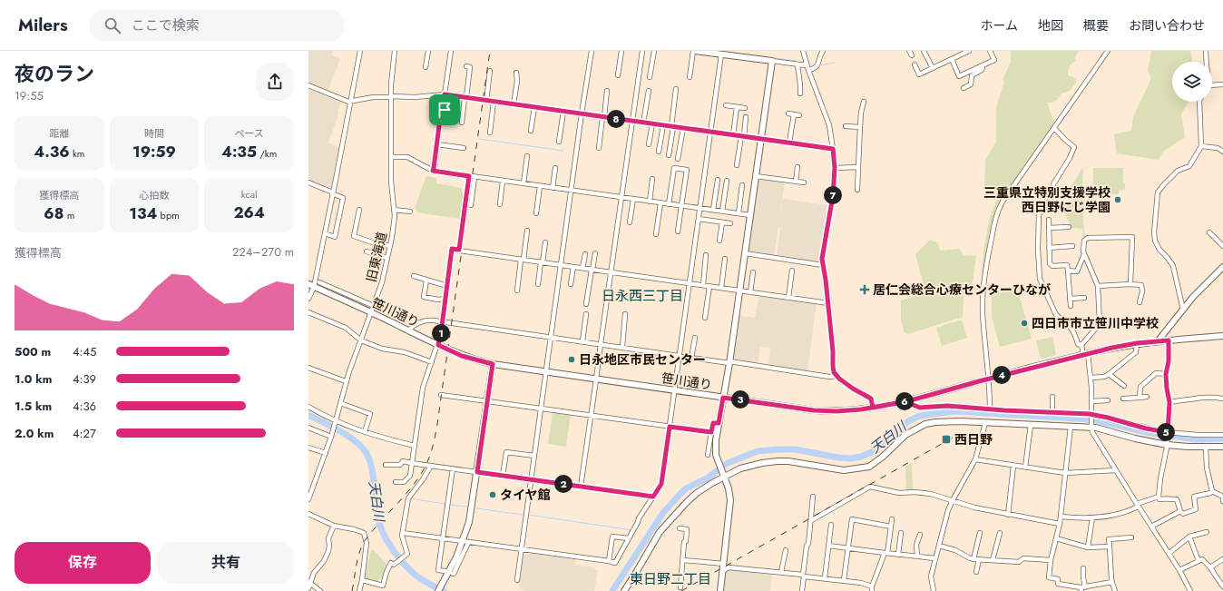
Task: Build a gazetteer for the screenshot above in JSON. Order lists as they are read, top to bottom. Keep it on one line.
{"streets":{"street":["旧東海道","笹川通り"]},"crossings":[["旧東海道","笹川通り"]],"districts":["日永西三丁目","東日野二丁目"],"water":["天白川"],"places":{"other":["三重県立特別支援学校 西日野にじ学園","四日市市立笹川中学校","日永地区市民センター","タイヤ館"],"health":["居仁会総合心療センターひなが"],"transit":["西日野"]},"page":{"header":"Milers","search":"ここで検索","nav":["ホーム","地図","概要","お問い合わせ"],"heading":["夜のラン","19:55"],"pins":["8","7","1","4","3","6","5","2"],"stats":[["距離","4.36 km"],["時間","19:59"],["ペース","4:35 /km"],["獲得標高","68 m"],["心拍数","134 bpm"],["kcal","264"]],"chart":["獲得標高","224–270 m"],"list":[{"name":"500 m","note":"4:45"},{"name":"1.0 km","note":"4:39"},{"name":"1.5 km","note":"4:36"},{"name":"2.0 km","note":"4:27"}],"buttons":["保存","共有"]}}
